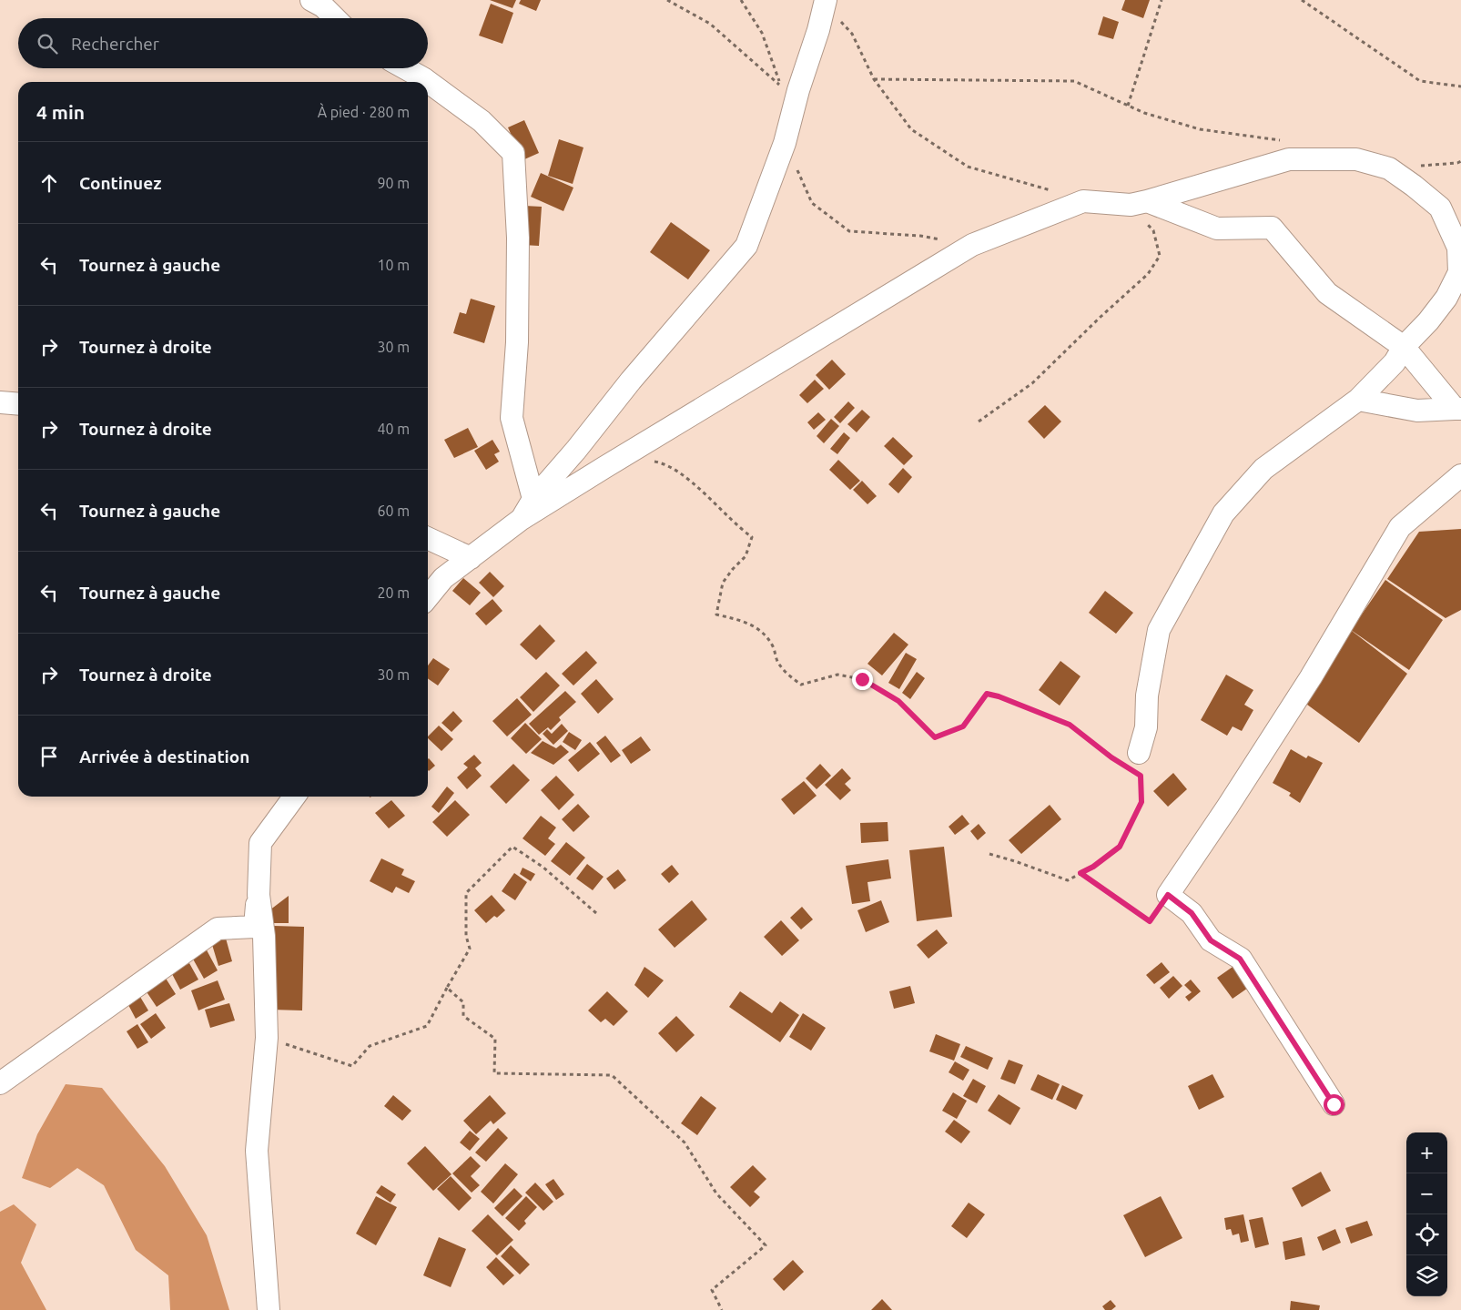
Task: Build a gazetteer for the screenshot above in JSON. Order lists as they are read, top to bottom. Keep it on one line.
{"page":{"search":"Rechercher","heading":["4 min","À pied · 280 m"],"list":[["Continuez","90 m"],["Tournez à gauche","10 m"],["Tournez à droite","30 m"],["Tournez à droite","40 m"],["Tournez à gauche","60 m"],["Tournez à gauche","20 m"],["Tournez à droite","30 m"],"Arrivée à destination"],"map_buttons":["+","−"]}}
